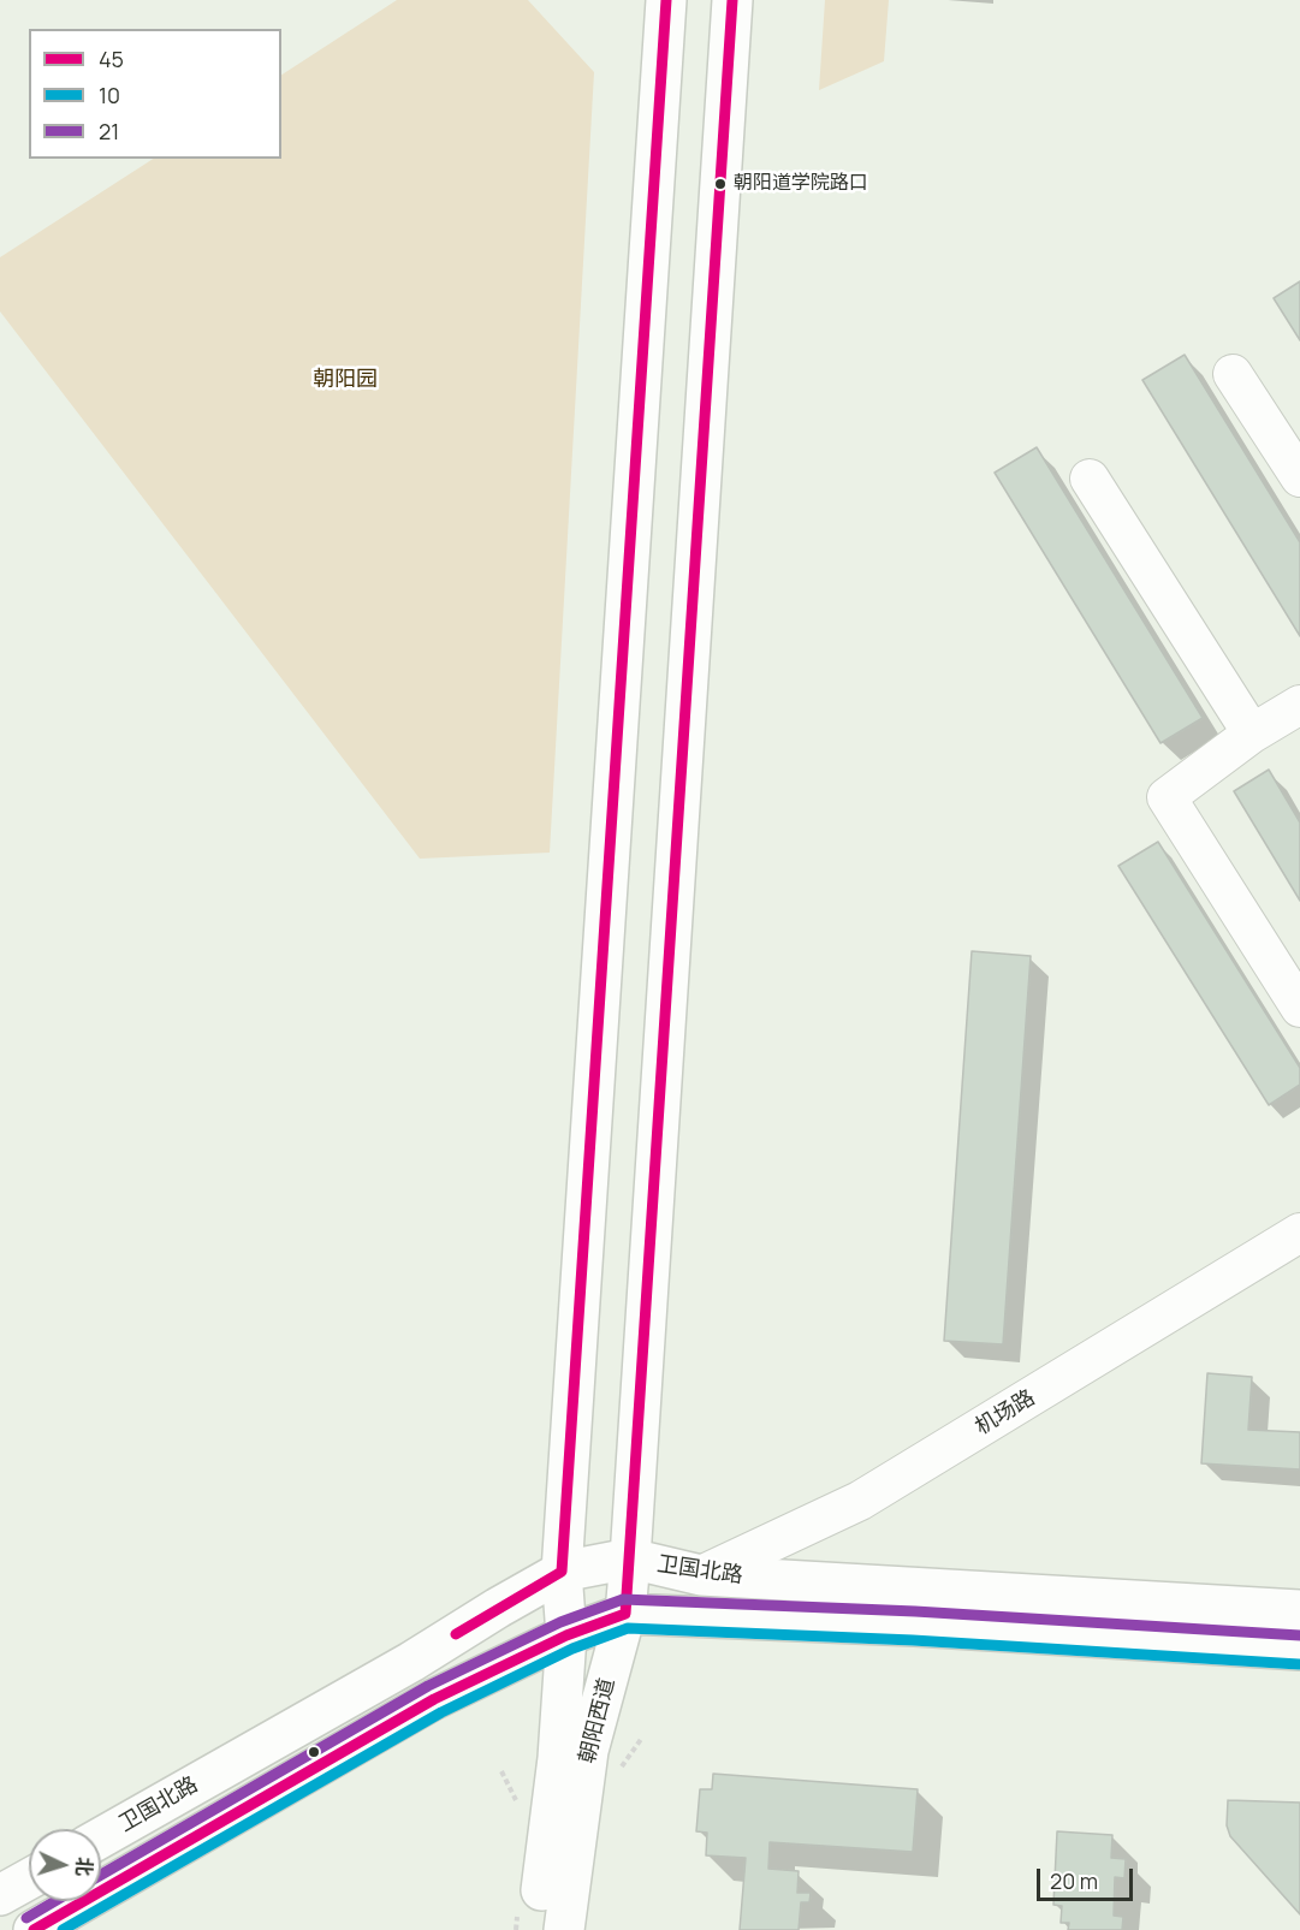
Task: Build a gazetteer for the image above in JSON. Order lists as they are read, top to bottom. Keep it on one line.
{"streets":{"main road":["卫国北路","朝阳西道"],"street":["机场路"]},"crossings":[["机场路","卫国北路"],["卫国北路","朝阳西道"]],"parks":["朝阳园"],"places":["朝阳道学院路口"],"lines":["transit line 45","transit line 21","transit line 10"],"legend":["45","10","21"],"scale_bar":"20 m","north":"right"}
